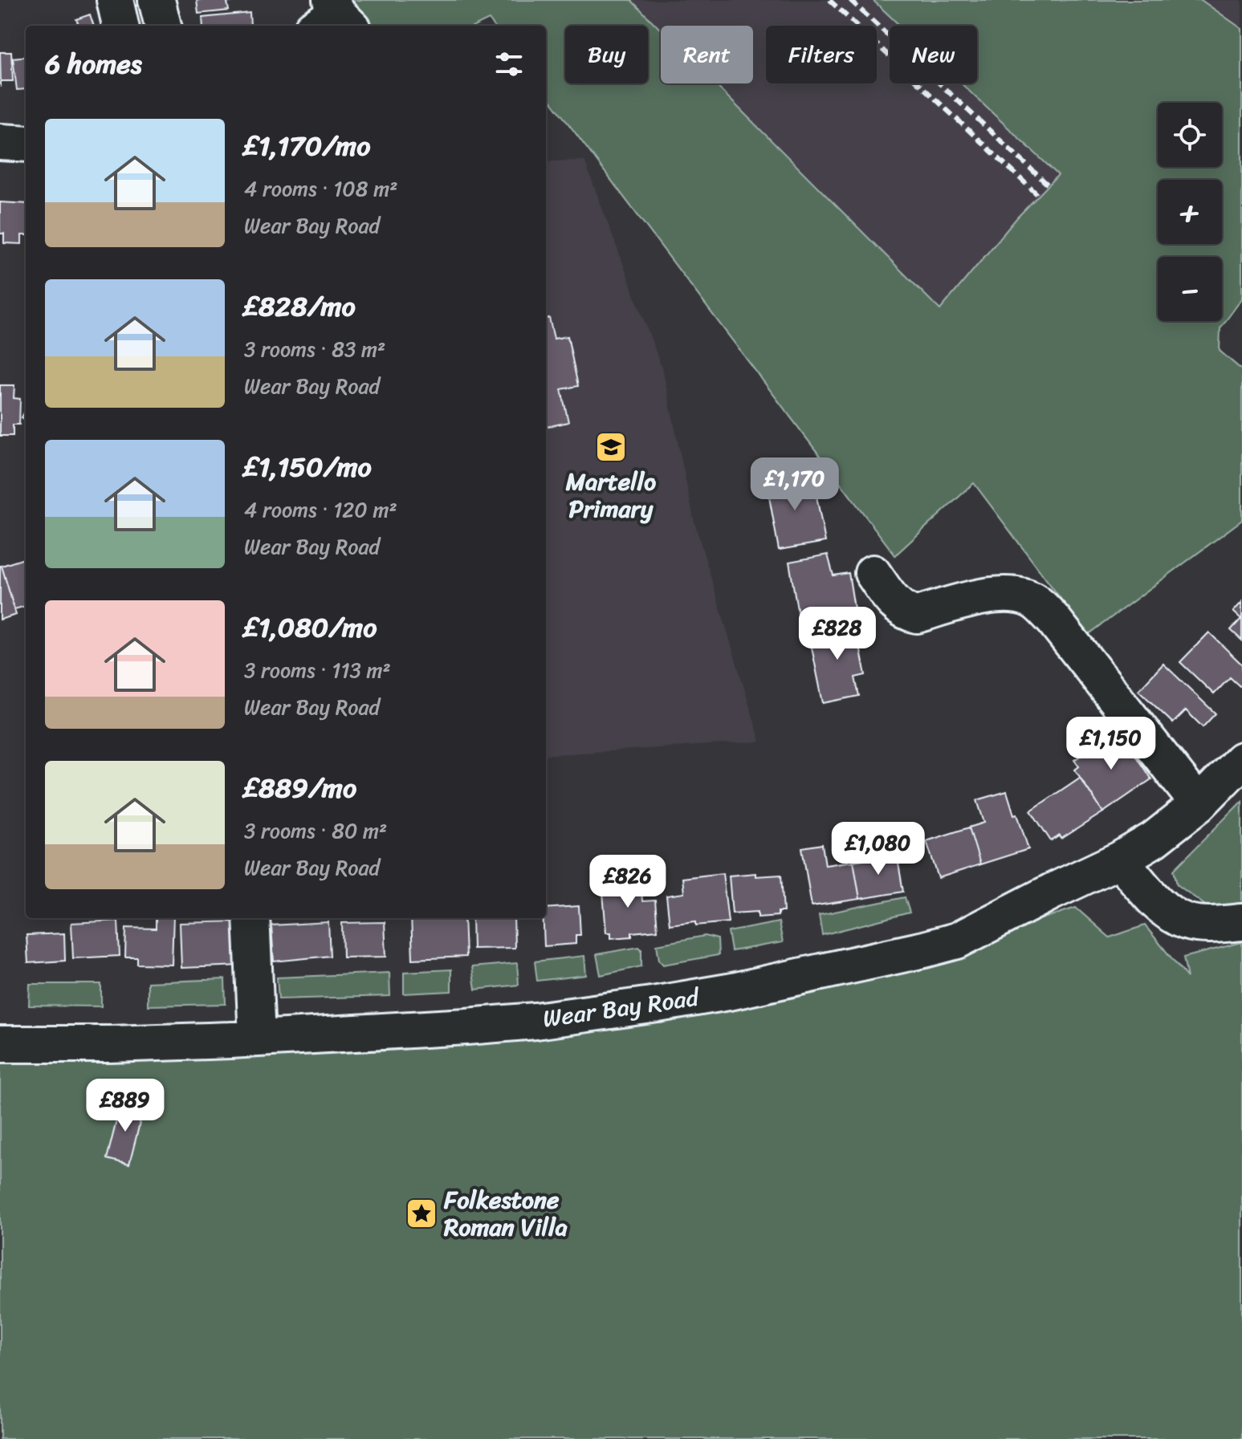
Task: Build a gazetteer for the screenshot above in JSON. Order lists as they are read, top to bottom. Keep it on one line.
{"streets":{"street":["Wear Bay Road"]},"places":{"school or university":["Martello Primary"],"place":["Folkestone Roman Villa"]},"page":{"chip":["Buy","Rent","Filters","New"],"heading":"6 homes","map_buttons":["+","−"],"list":[{"name":"£1,170/mo","note":"4 rooms · 108 m² · Wear Bay Road"},{"name":"£828/mo","note":"3 rooms · 83 m² · Wear Bay Road"},{"name":"£1,150/mo","note":"4 rooms · 120 m² · Wear Bay Road"},{"name":"£1,080/mo","note":"3 rooms · 113 m² · Wear Bay Road"},{"name":"£889/mo","note":"3 rooms · 80 m² · Wear Bay Road"}],"price":["£1,170","£828","£1,150","£1,080","£826","£889"]}}
